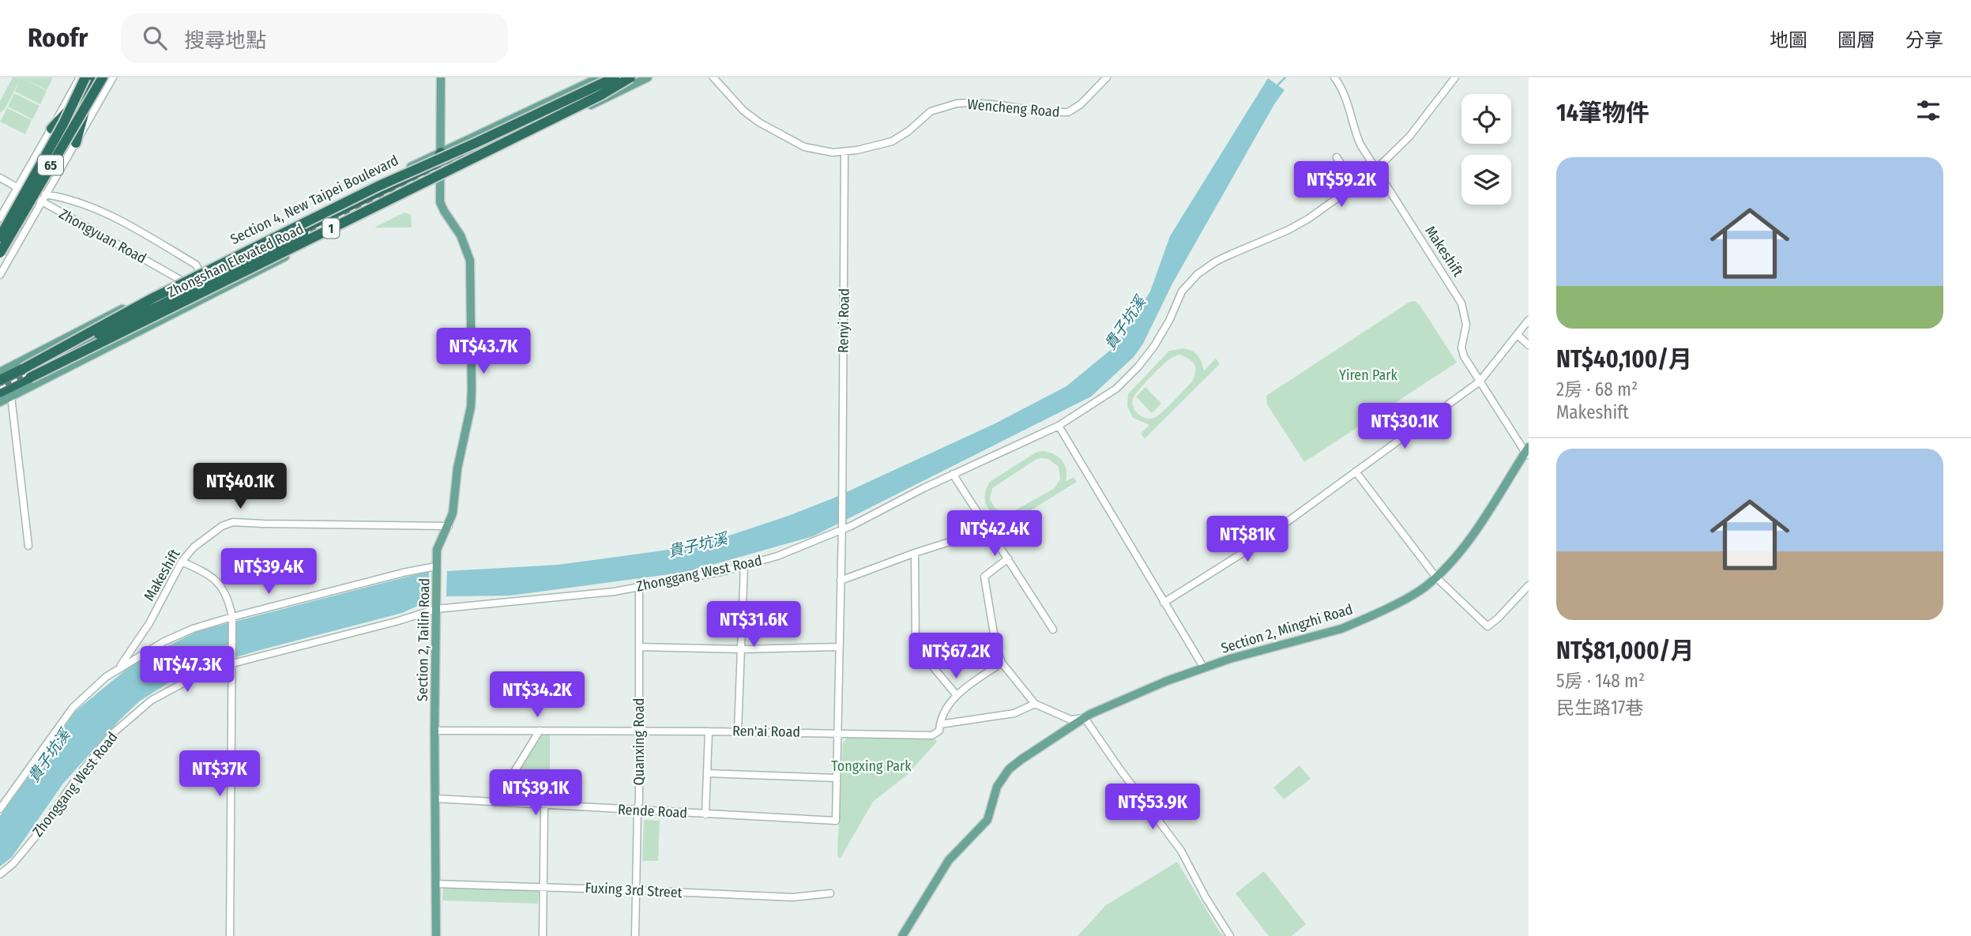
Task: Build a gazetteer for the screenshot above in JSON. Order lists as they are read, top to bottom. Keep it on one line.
{"streets":{"highway":["65","1","Zhongshan Elevated Road"],"main road":["Section 4, New Taipei Boulevard","Section 2, Mingzhi Road","Section 2, Tailin Road"],"street":["Wencheng Road","Zhongyuan Road","Makeshift","Renyi Road","Zhonggang West Road","Ren'ai Road","Quanxing Road","Rende Road","Fuxing 3rd Street"]},"crossings":[["Wencheng Road","Renyi Road"],["Section 4, New Taipei Boulevard","1"],["Section 4, New Taipei Boulevard","Zhongyuan Road"],["1","Zhongyuan Road"],["Makeshift","Zhonggang West Road"],["Makeshift","Section 2, Tailin Road"],["Renyi Road","Zhonggang West Road"],["Zhonggang West Road","Section 2, Tailin Road"],["Zhonggang West Road","Quanxing Road"],["Section 2, Tailin Road","Ren'ai Road"],["Section 2, Tailin Road","Rende Road"],["Ren'ai Road","Quanxing Road"],["Quanxing Road","Rende Road"],["Quanxing Road","Fuxing 3rd Street"]],"water":["貴子坑溪"],"parks":["Yiren Park","Tongxing Park"],"page":{"header":"Roofr","search":"搜尋地點","nav":["地圖","圖層","分享"],"heading":"14筆物件","list":[{"name":"NT$40,100/月","note":"2房 · 68 m² · Makeshift"},{"name":"NT$81,000/月","note":"5房 · 148 m² · 民生路17巷"}],"price":["NT$59.2K","NT$43.7K","NT$30.1K","NT$40.1K","NT$42.4K","NT$81K","NT$39.4K","NT$31.6K","NT$67.2K","NT$47.3K","NT$34.2K","NT$37K","NT$39.1K","NT$53.9K"]}}
